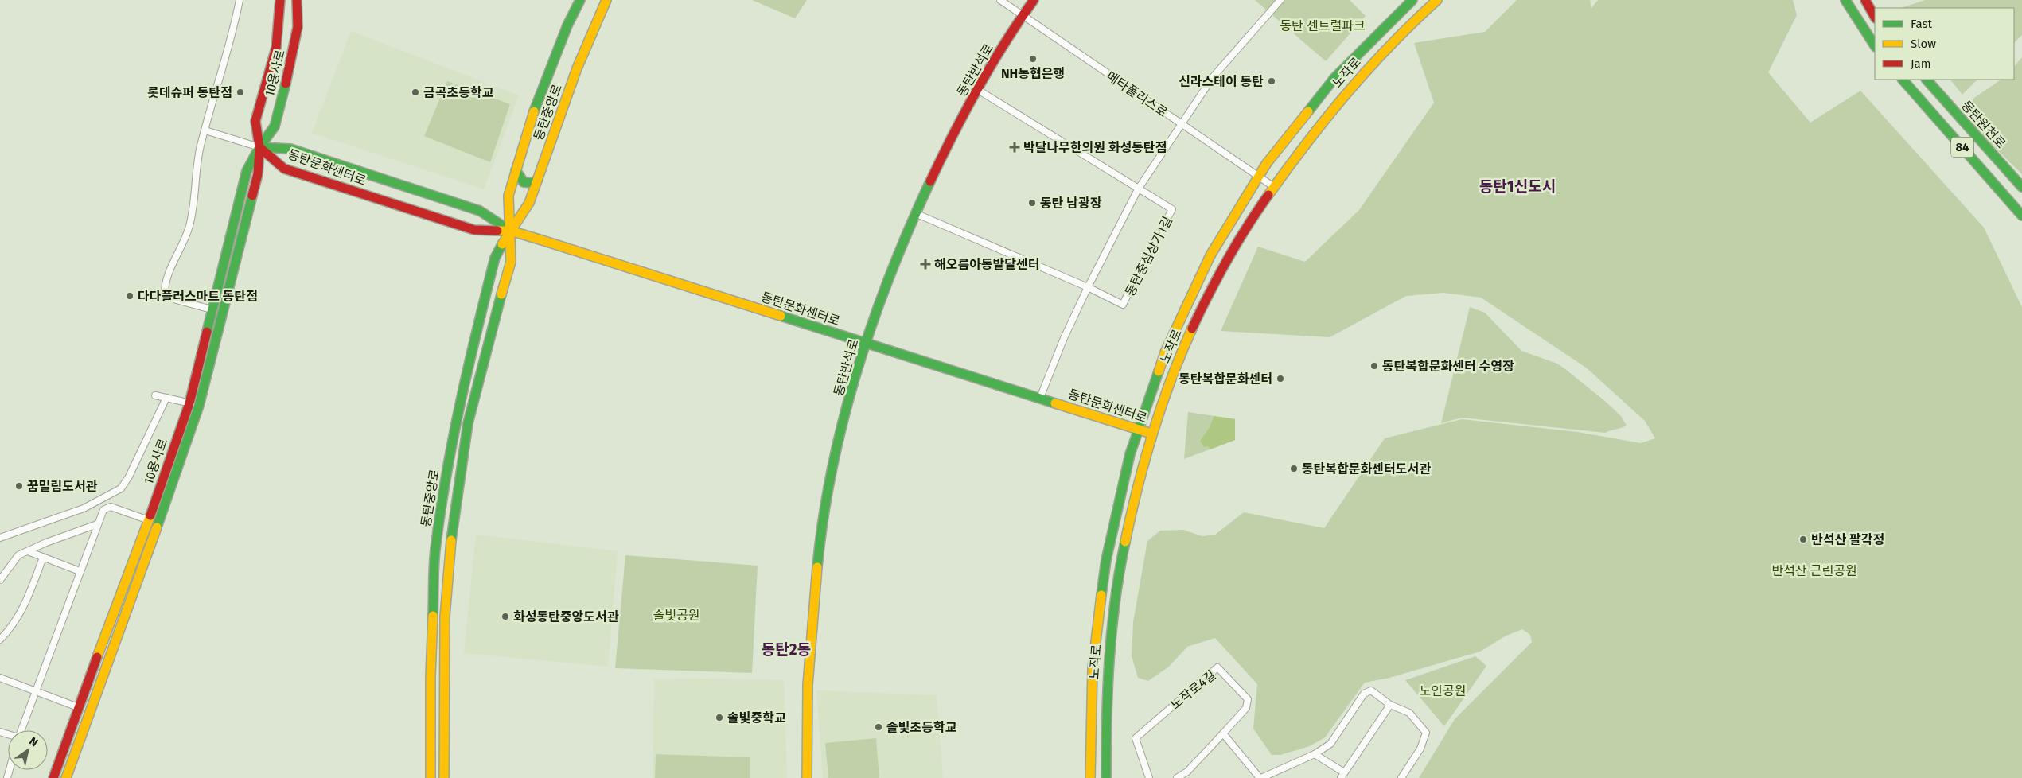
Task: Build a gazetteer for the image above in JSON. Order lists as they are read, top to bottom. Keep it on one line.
{"streets":{"street":["동탄반석로","노작로","10용사로","메타폴리스로","동탄중앙로","동탄원천로","84","동탄문화센터로","동탄중심상가1길","노작로4길"]},"crossings":[["동탄반석로","메타폴리스로"],["동탄반석로","동탄문화센터로"],["동탄반석로","동탄중심상가1길"],["노작로","메타폴리스로"],["노작로","동탄문화센터로"],["10용사로","동탄문화센터로"],["동탄중앙로","동탄문화센터로"]],"districts":["동탄1신도시","동탄2동"],"parks":["동탄 센트럴파크","반석산 근린공원","솔빛공원","노인공원"],"places":{"other":["NH농협은행","신라스테이 동탄","롯데슈퍼 동탄점","금곡초등학교","동탄 남광장","다다플러스마트 동탄점","동탄복합문화센터 수영장","동탄복합문화센터","동탄복합문화센터도서관","꿈밀림도서관","반석산 팔각정","화성동탄중앙도서관","솔빛중학교","솔빛초등학교"],"health":["박달나무한의원 화성동탄점","해오름아동발달센터"]},"legend":["Fast","Slow","Jam"],"north":"top right"}
